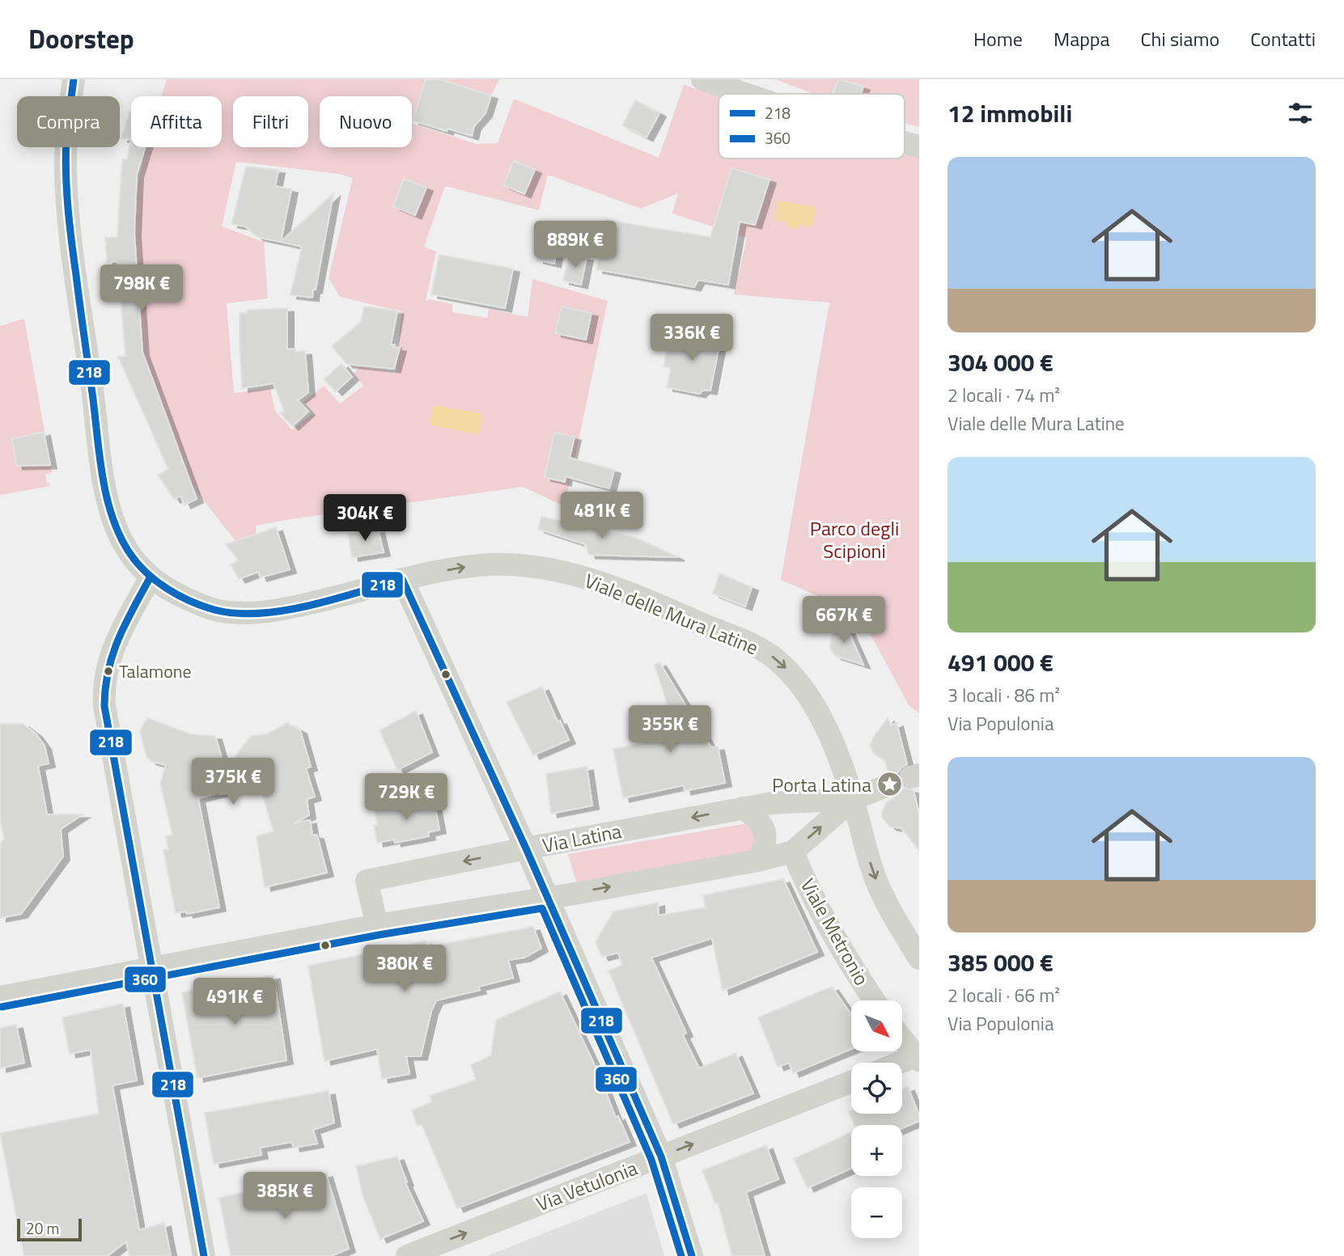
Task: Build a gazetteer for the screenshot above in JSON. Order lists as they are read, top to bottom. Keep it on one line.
{"streets":{"street":["Viale delle Mura Latine","Via Latina","Viale Metronio","Via Vetulonia"]},"crossings":[["Viale delle Mura Latine","Via Latina"]],"one_way":["Viale delle Mura Latine","Via Vetulonia"],"parks":["Parco degli Scipioni"],"places":{"other":["Talamone"],"place":["Porta Latina"]},"lines":["transit line 218","transit line 360"],"legend":["218","360"],"scale_bar":"20 m","north":"bottom right","page":{"header":"Doorstep","nav":["Home","Mappa","Chi siamo","Contatti"],"heading":"12 immobili","chip":["Compra","Affitta","Filtri","Nuovo"],"list":[{"name":"304 000 €","note":"2 locali · 74 m² · Viale delle Mura Latine"},{"name":"491 000 €","note":"3 locali · 86 m² · Via Populonia"},{"name":"385 000 €","note":"2 locali · 66 m² · Via Populonia"}],"price":["889K €","798K €","336K €","481K €","304K €","667K €","355K €","375K €","729K €","380K €","491K €","385K €"],"map_buttons":["+","−"],"scale":"20 m"}}
